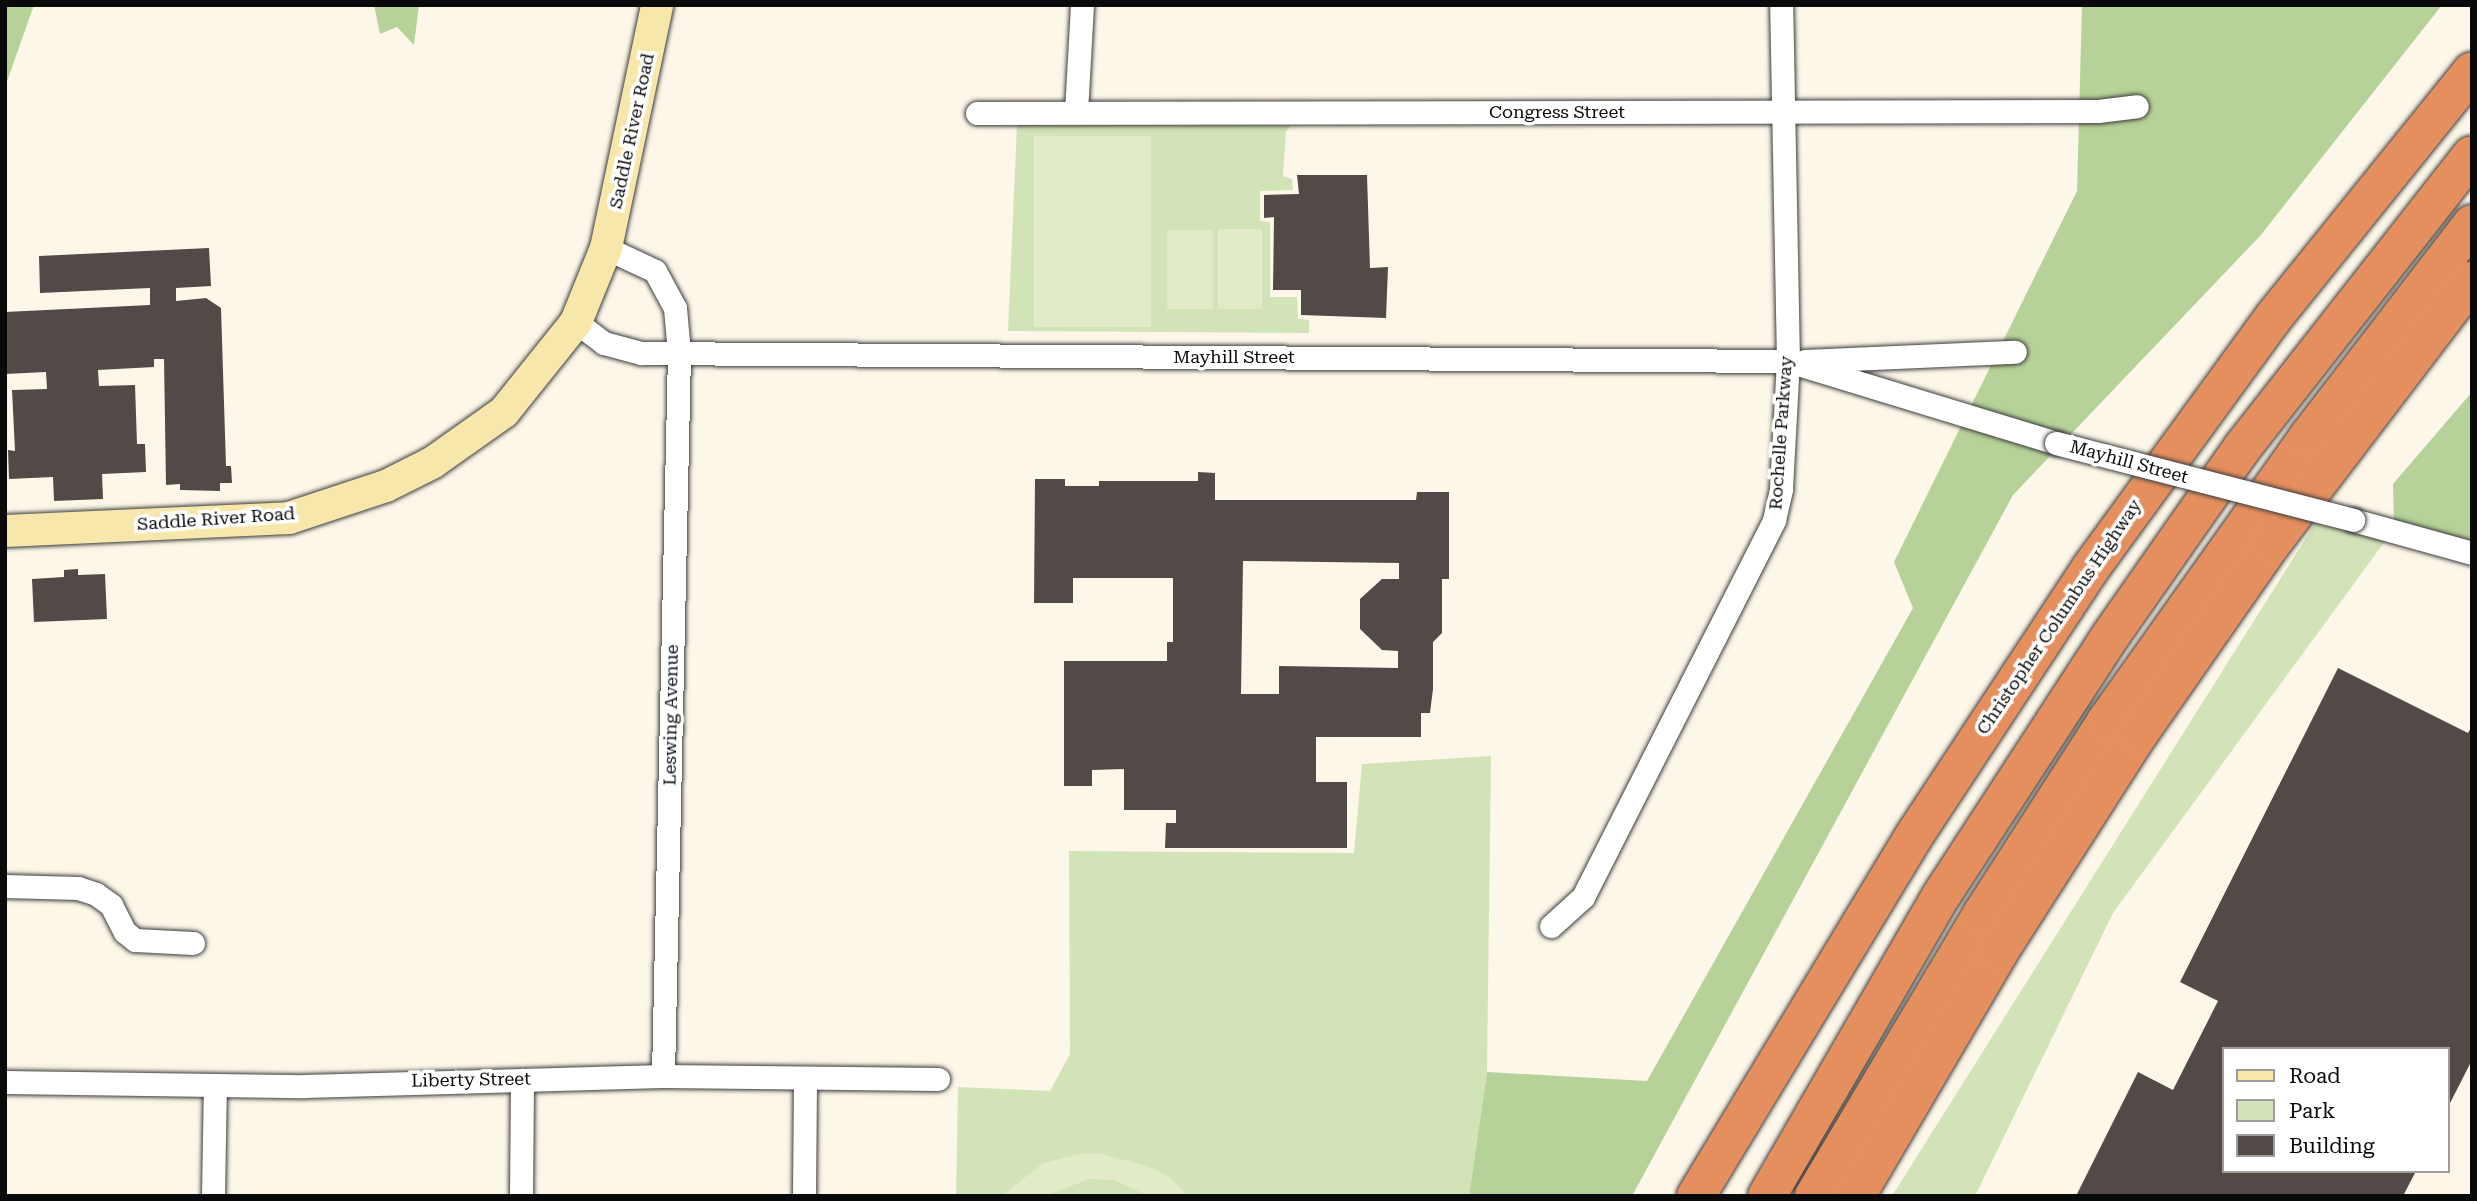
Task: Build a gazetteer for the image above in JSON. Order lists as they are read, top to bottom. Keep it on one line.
{"streets":{"highway":["Christopher Columbus Highway"],"street":["Congress Street","Saddle River Road","Mayhill Street","Rochelle Parkway","Leswing Avenue","Liberty Street"]},"crossings":[["Congress Street","Rochelle Parkway"],["Saddle River Road","Mayhill Street"],["Mayhill Street","Rochelle Parkway"],["Mayhill Street","Leswing Avenue"],["Leswing Avenue","Liberty Street"]],"legend":["Road","Park","Building"]}
